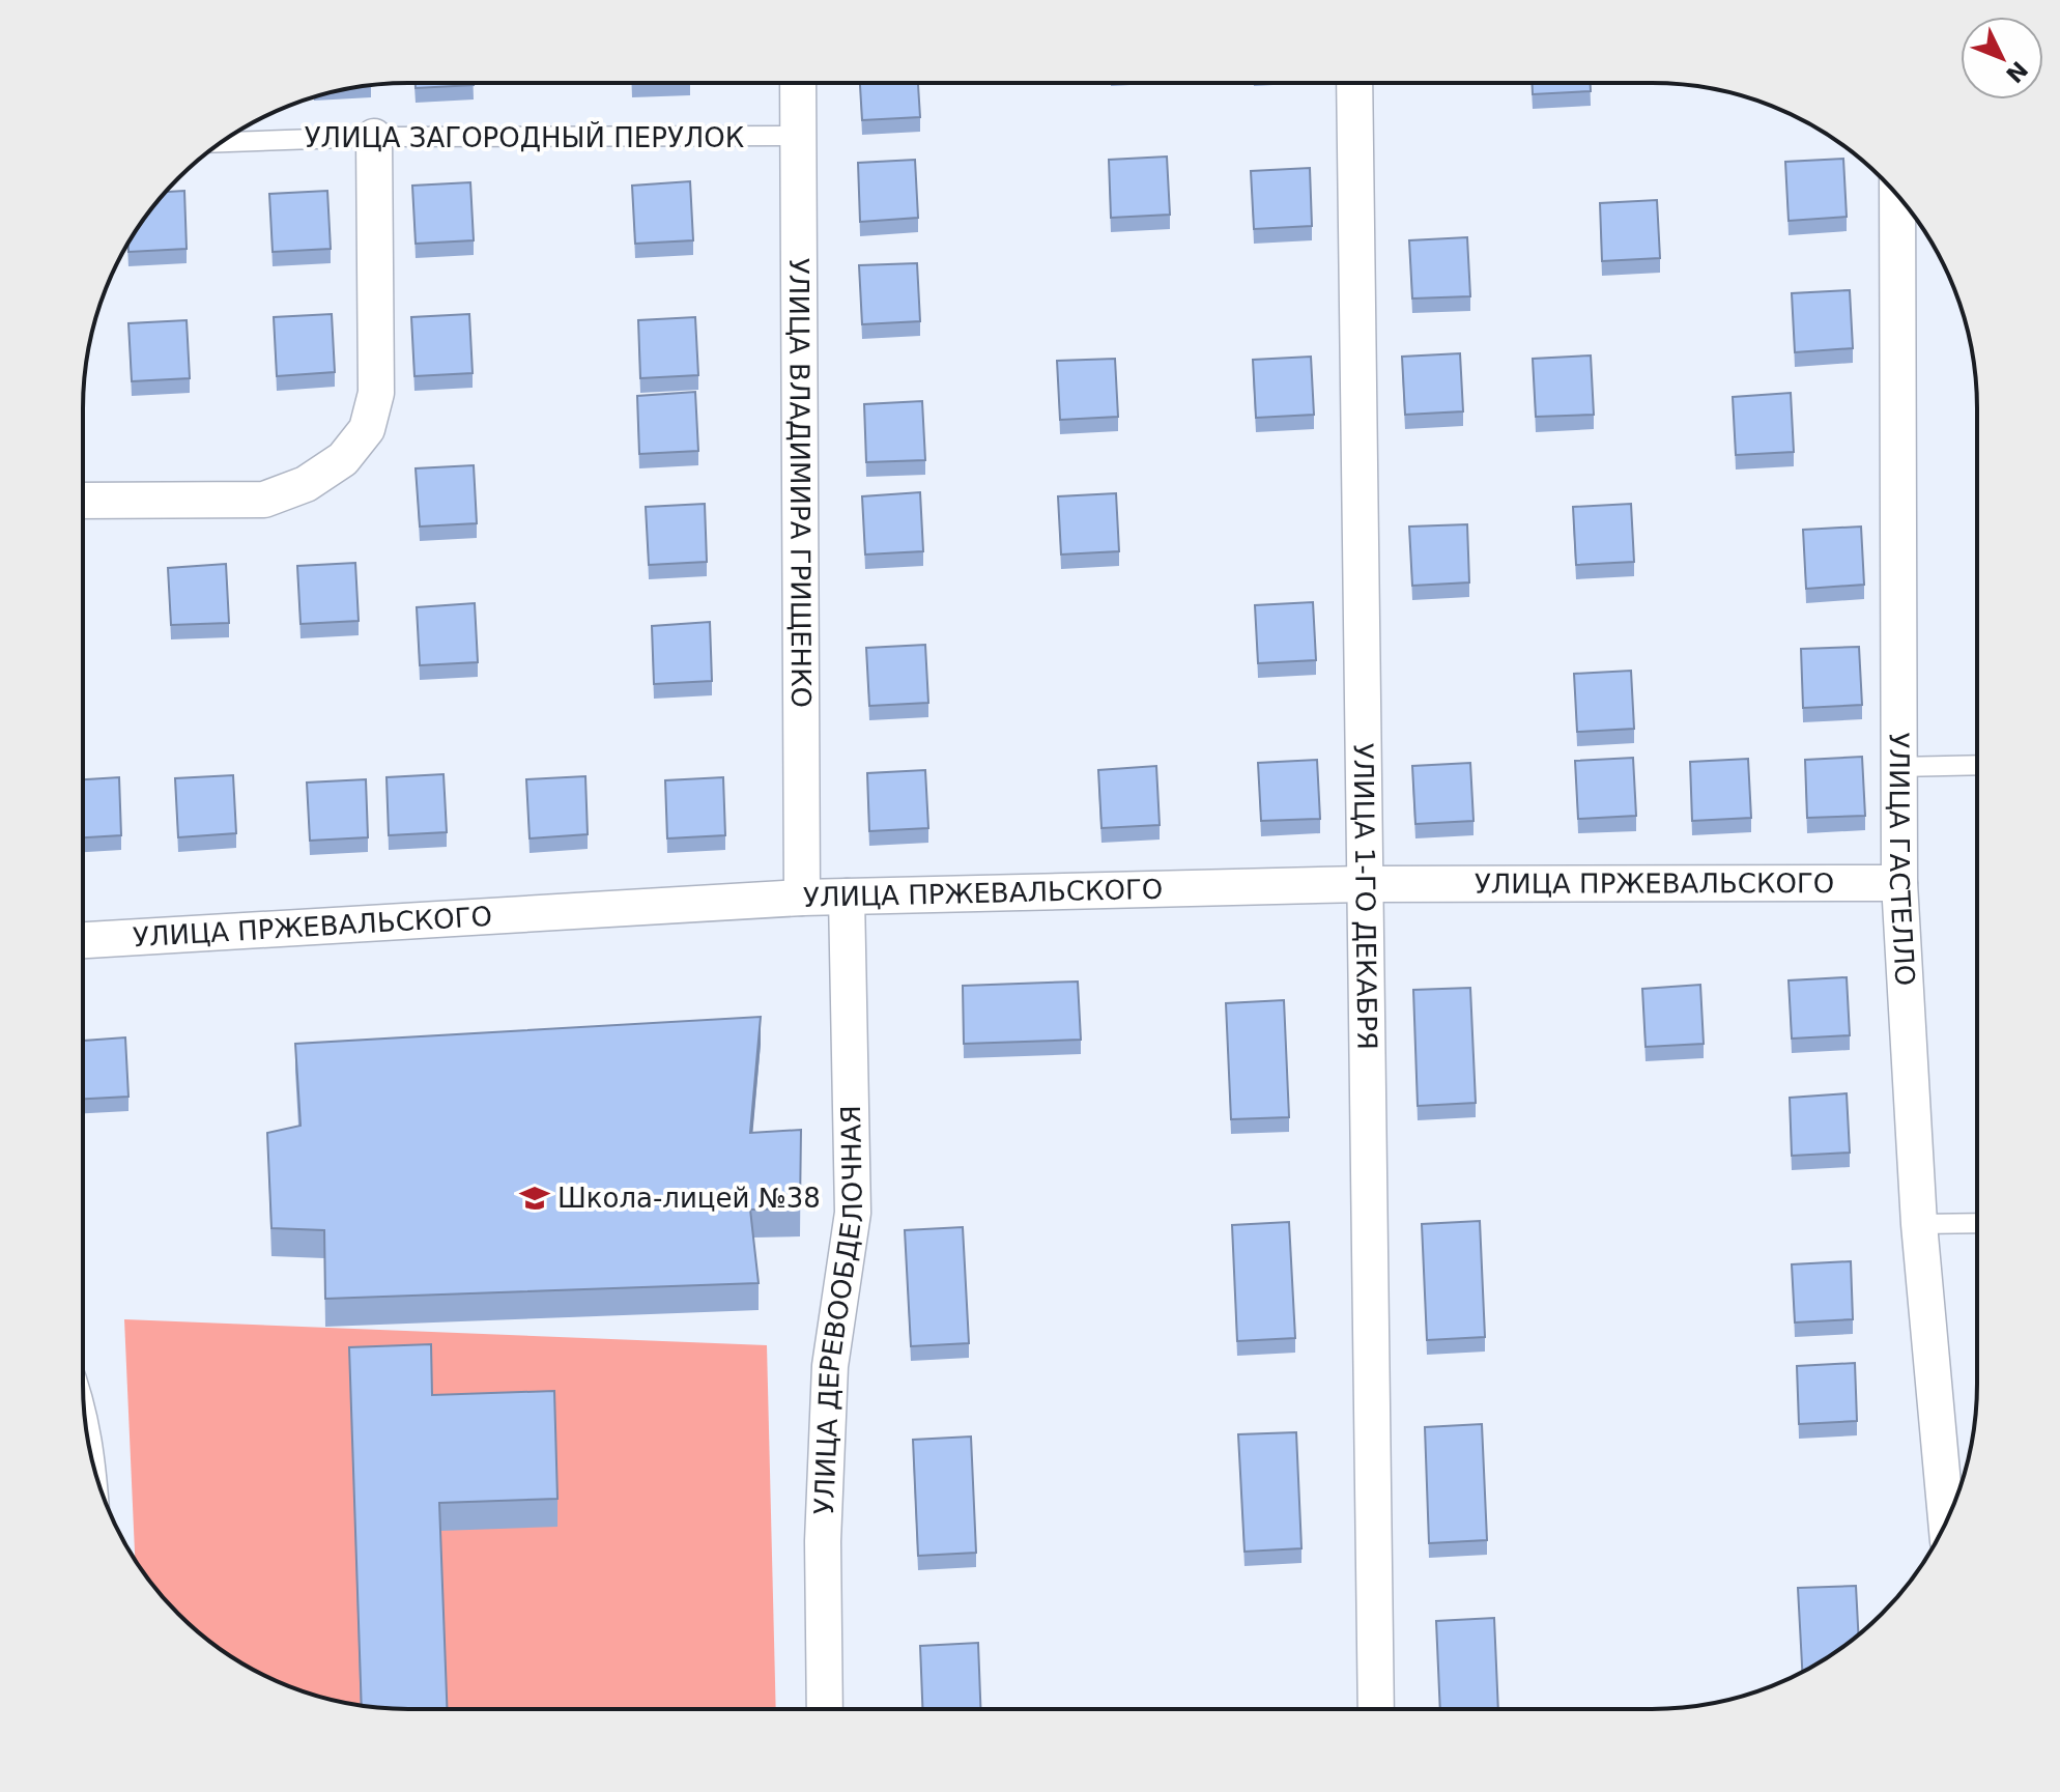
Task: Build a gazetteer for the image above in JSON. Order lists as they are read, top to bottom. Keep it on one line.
{"streets":{"street":["УЛИЦА ВЛАДИМИРА ГРИЩЕНКО","УЛИЦА ГАСТЕЛЛО","УЛИЦА ПРЖЕВАЛЬСКОГО","УЛИЦА 1-ГО ДЕКАБРЯ","УЛИЦА ДЕРЕВООБДЕЛОЧНАЯ"],"lane":["УЛИЦА ЗАГОРОДНЫЙ ПЕРУЛОК"]},"crossings":[["УЛИЦА ЗАГОРОДНЫЙ ПЕРУЛОК","УЛИЦА ВЛАДИМИРА ГРИЩЕНКО"],["УЛИЦА ВЛАДИМИРА ГРИЩЕНКО","УЛИЦА ПРЖЕВАЛЬСКОГО"],["УЛИЦА ГАСТЕЛЛО","УЛИЦА ПРЖЕВАЛЬСКОГО"],["УЛИЦА ПРЖЕВАЛЬСКОГО","УЛИЦА 1-ГО ДЕКАБРЯ"],["УЛИЦА ПРЖЕВАЛЬСКОГО","УЛИЦА ДЕРЕВООБДЕЛОЧНАЯ"]],"places":{"school or university":["Школа-лицей №38"]},"north":"bottom right"}
